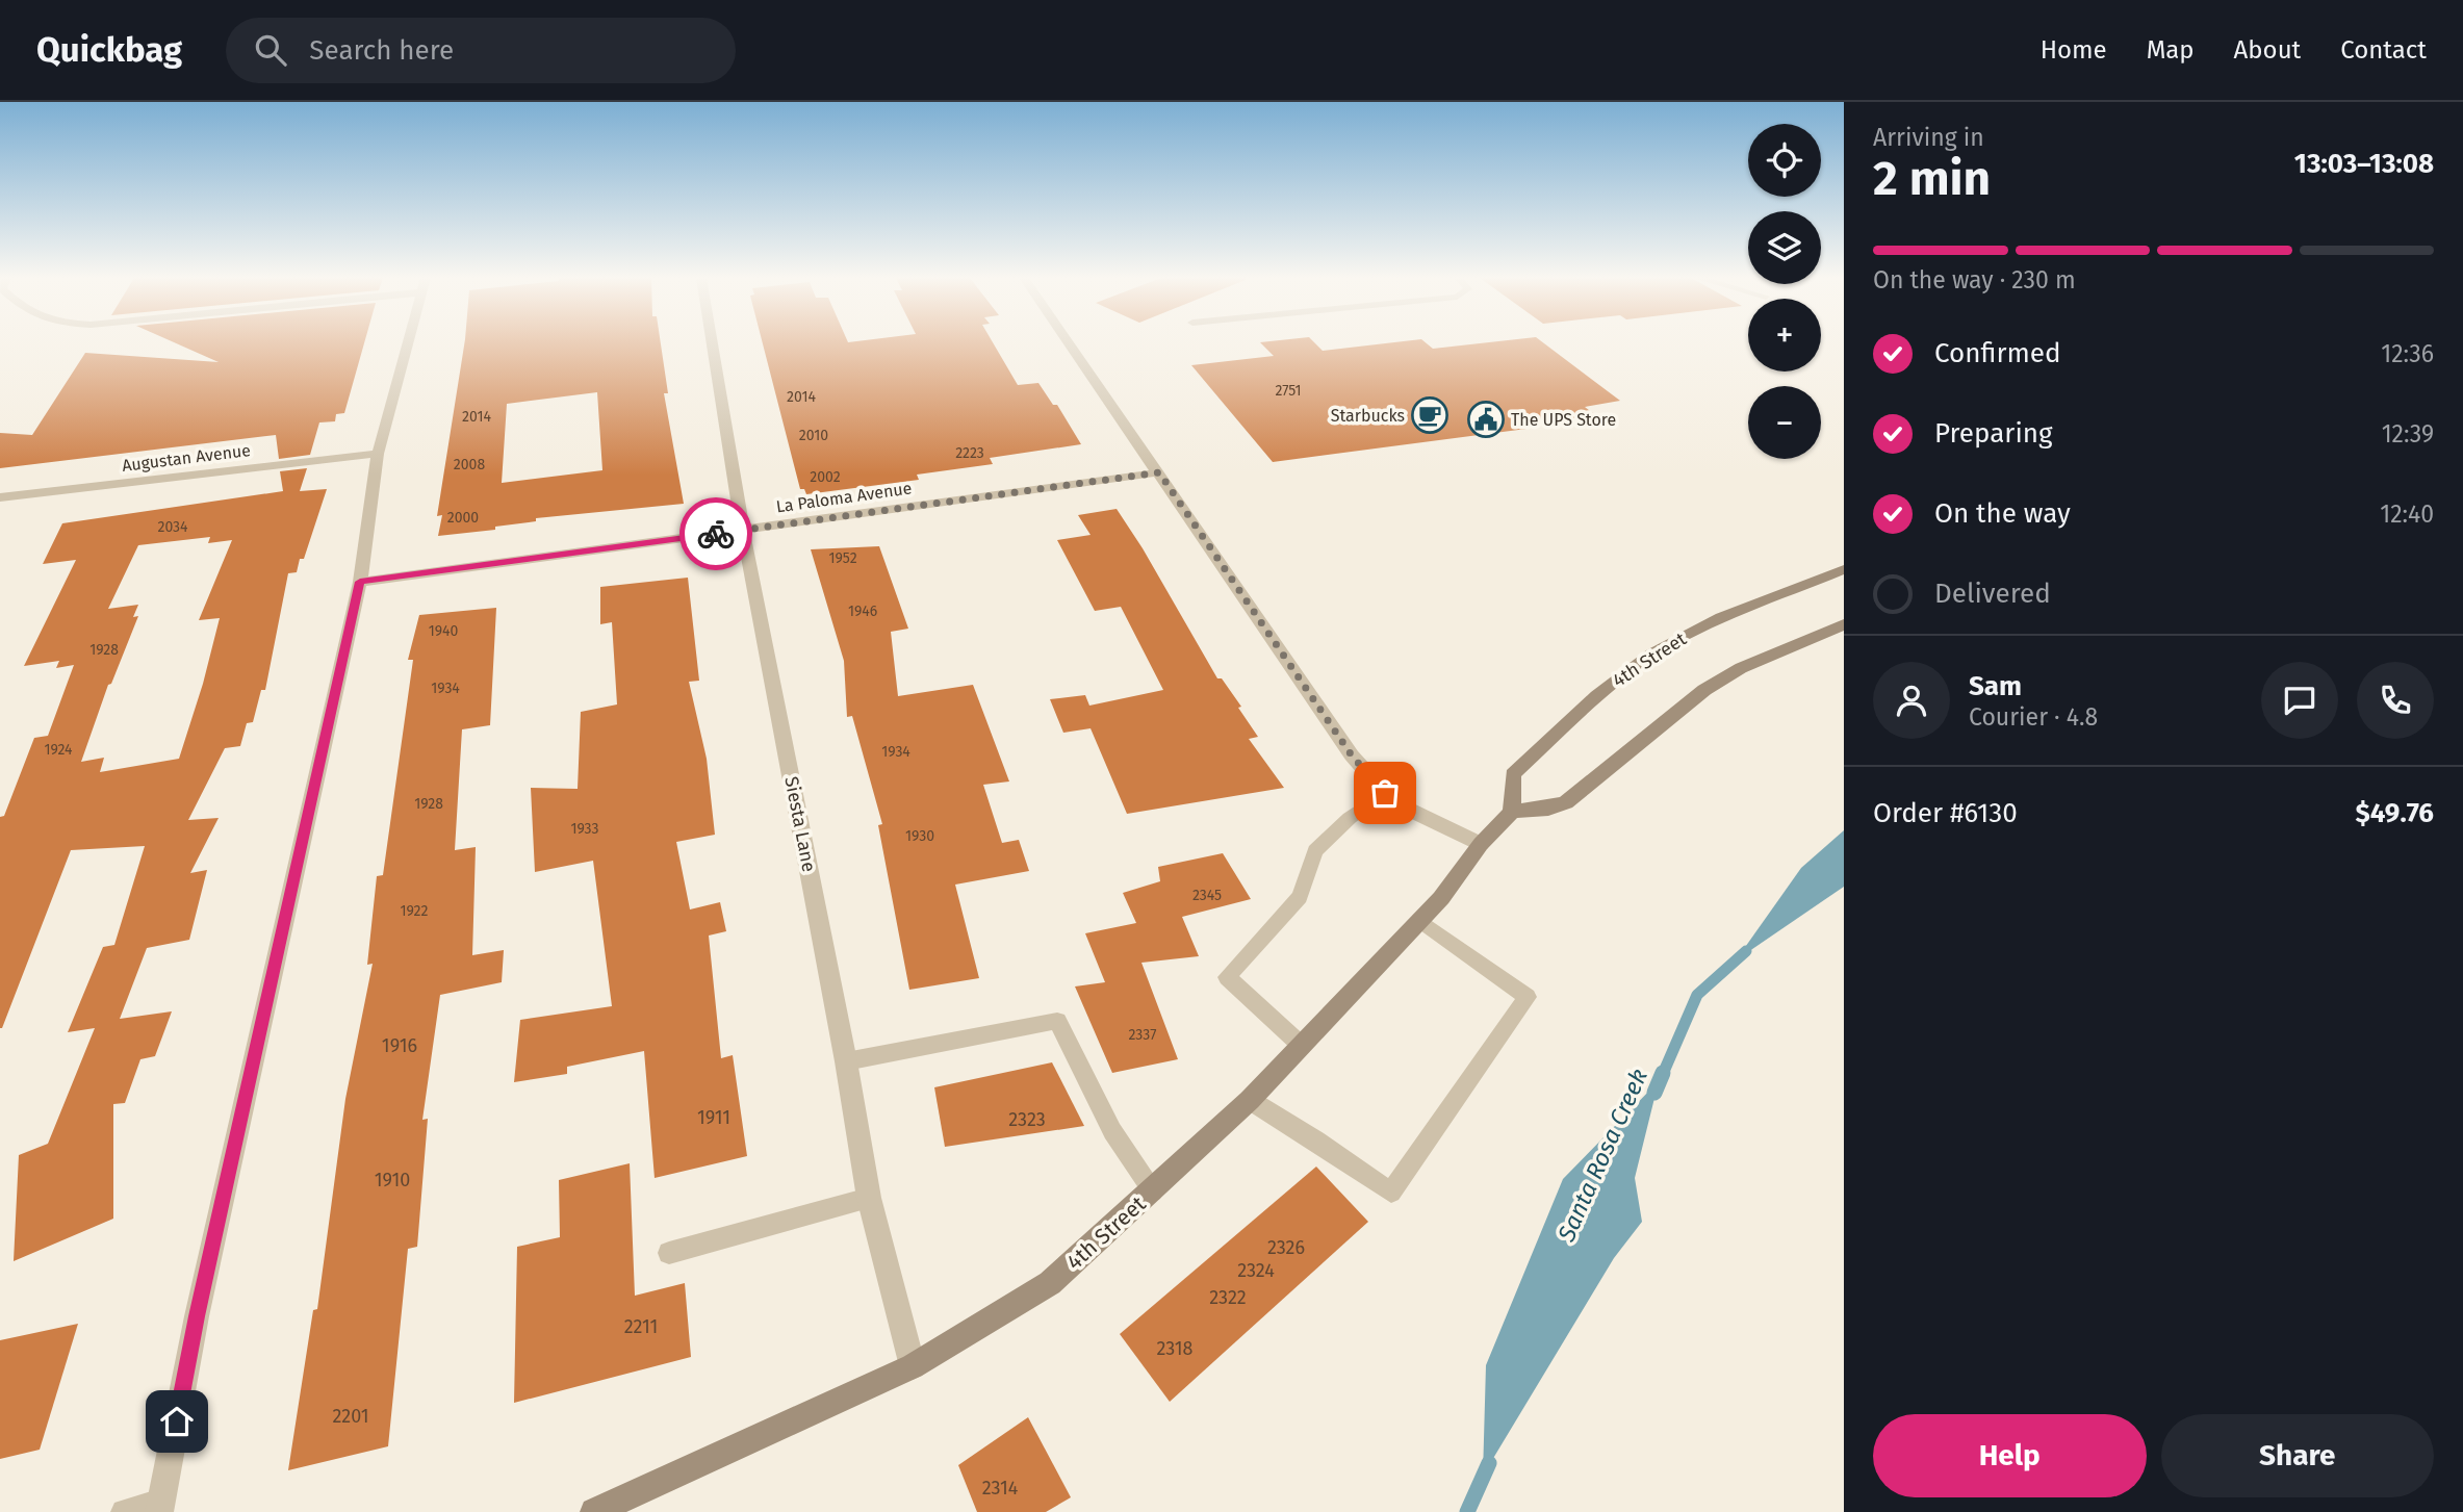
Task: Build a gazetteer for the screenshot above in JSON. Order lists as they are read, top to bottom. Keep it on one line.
{"streets":{"main road":["4th Street"],"street":["Augustan Avenue","La Paloma Avenue","Siesta Lane"]},"crossings":[["La Paloma Avenue","Siesta Lane"],["4th Street","Siesta Lane"]],"water":["Santa Rosa Creek"],"places":{"cafe":["Starbucks"],"public building":["The UPS Store"]},"house_numbers":["2751","2014","2014","2010","2223","2008","2002","2000","2034","1952","1946","1940","1928","1934","1924","1934","1928","1933","1930","2345","1922","2337","1916","1911","2323","1910","2326","2324","2322","2211","2318","2201","2314"],"page":{"header":"Quickbag","search":"Search here","nav":["Home","Map","About","Contact"],"heading":["2 min","Arriving in","13:03–13:08"],"panel":["Sam","Courier · 4.8","Order #6130","$49.76"],"map_buttons":["+","−"],"bar":"On the way · 230 m","list":[["Confirmed","12:36"],["Preparing","12:39"],["On the way","12:40"],"Delivered"],"buttons":["Help","Share"]}}
